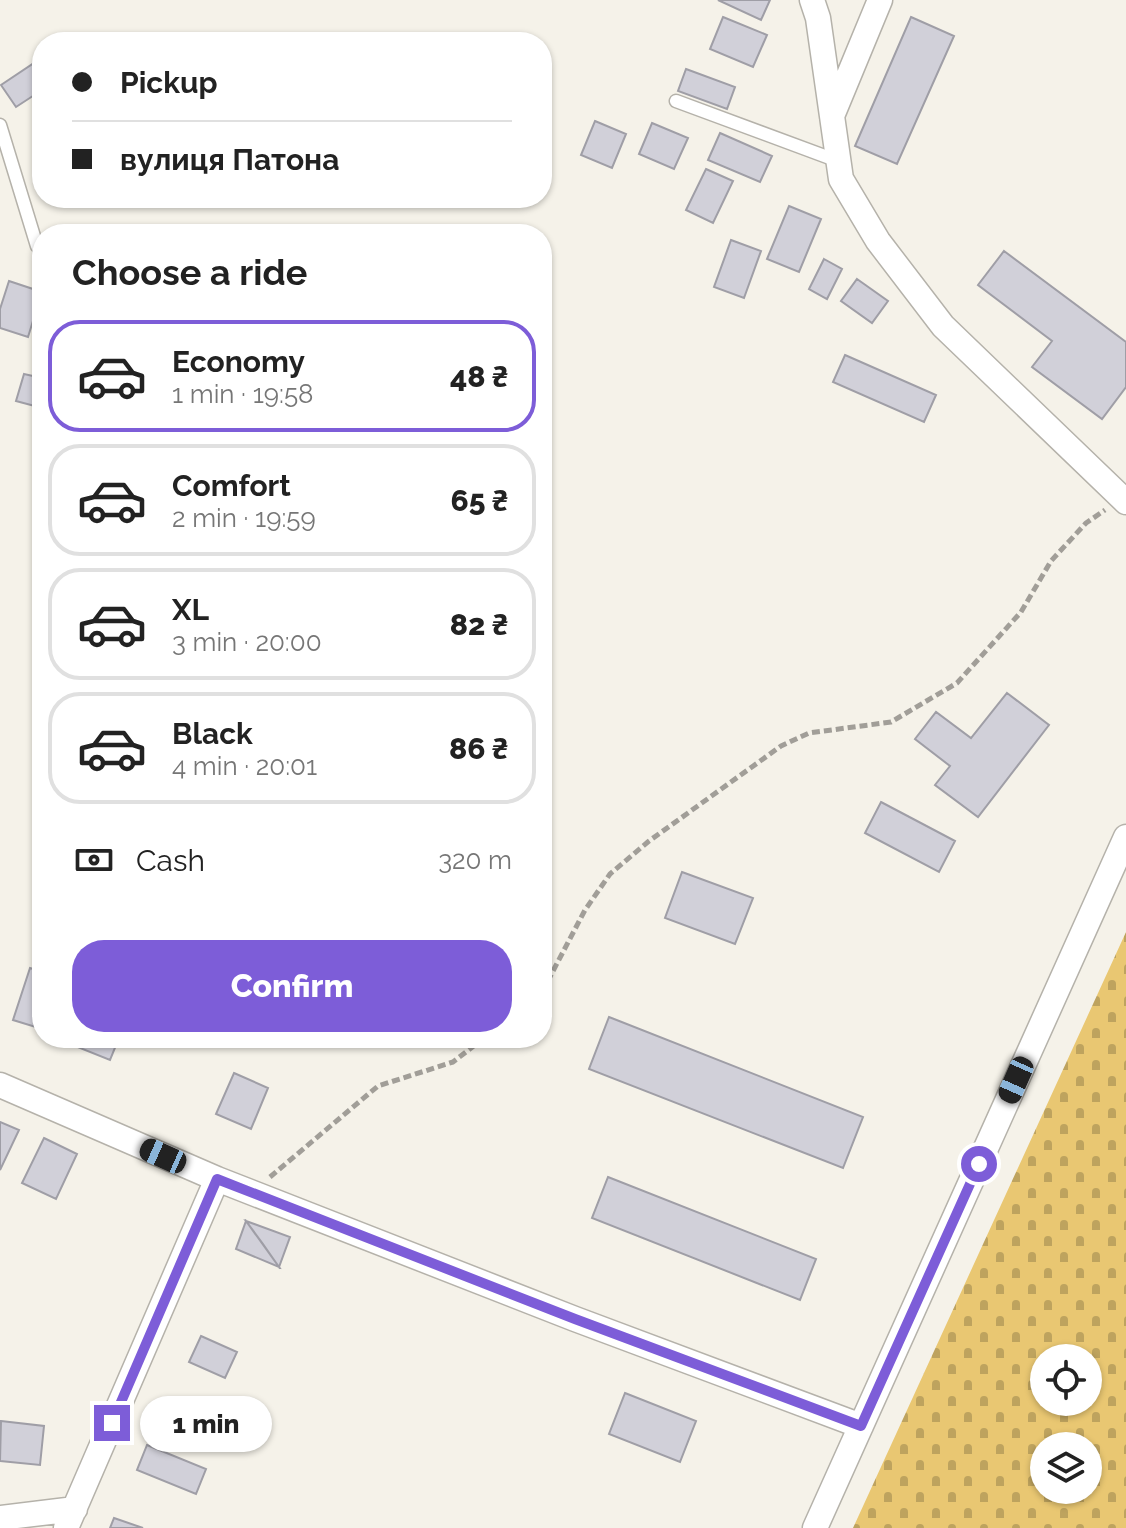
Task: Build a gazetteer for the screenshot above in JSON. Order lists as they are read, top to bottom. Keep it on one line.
{"page":{"banner":["Pickup","вулиця Патона"],"heading":"Choose a ride","list":[{"name":"Economy","note":"1 min · 19:58","value":"48 ₴"},{"name":"Comfort","note":"2 min · 19:59","value":"65 ₴"},{"name":"XL","note":"3 min · 20:00","value":"82 ₴"},{"name":"Black","note":"4 min · 20:01","value":"86 ₴"}],"pay":["Cash","320 m"],"buttons":"Confirm","bubble":"1 min"}}
